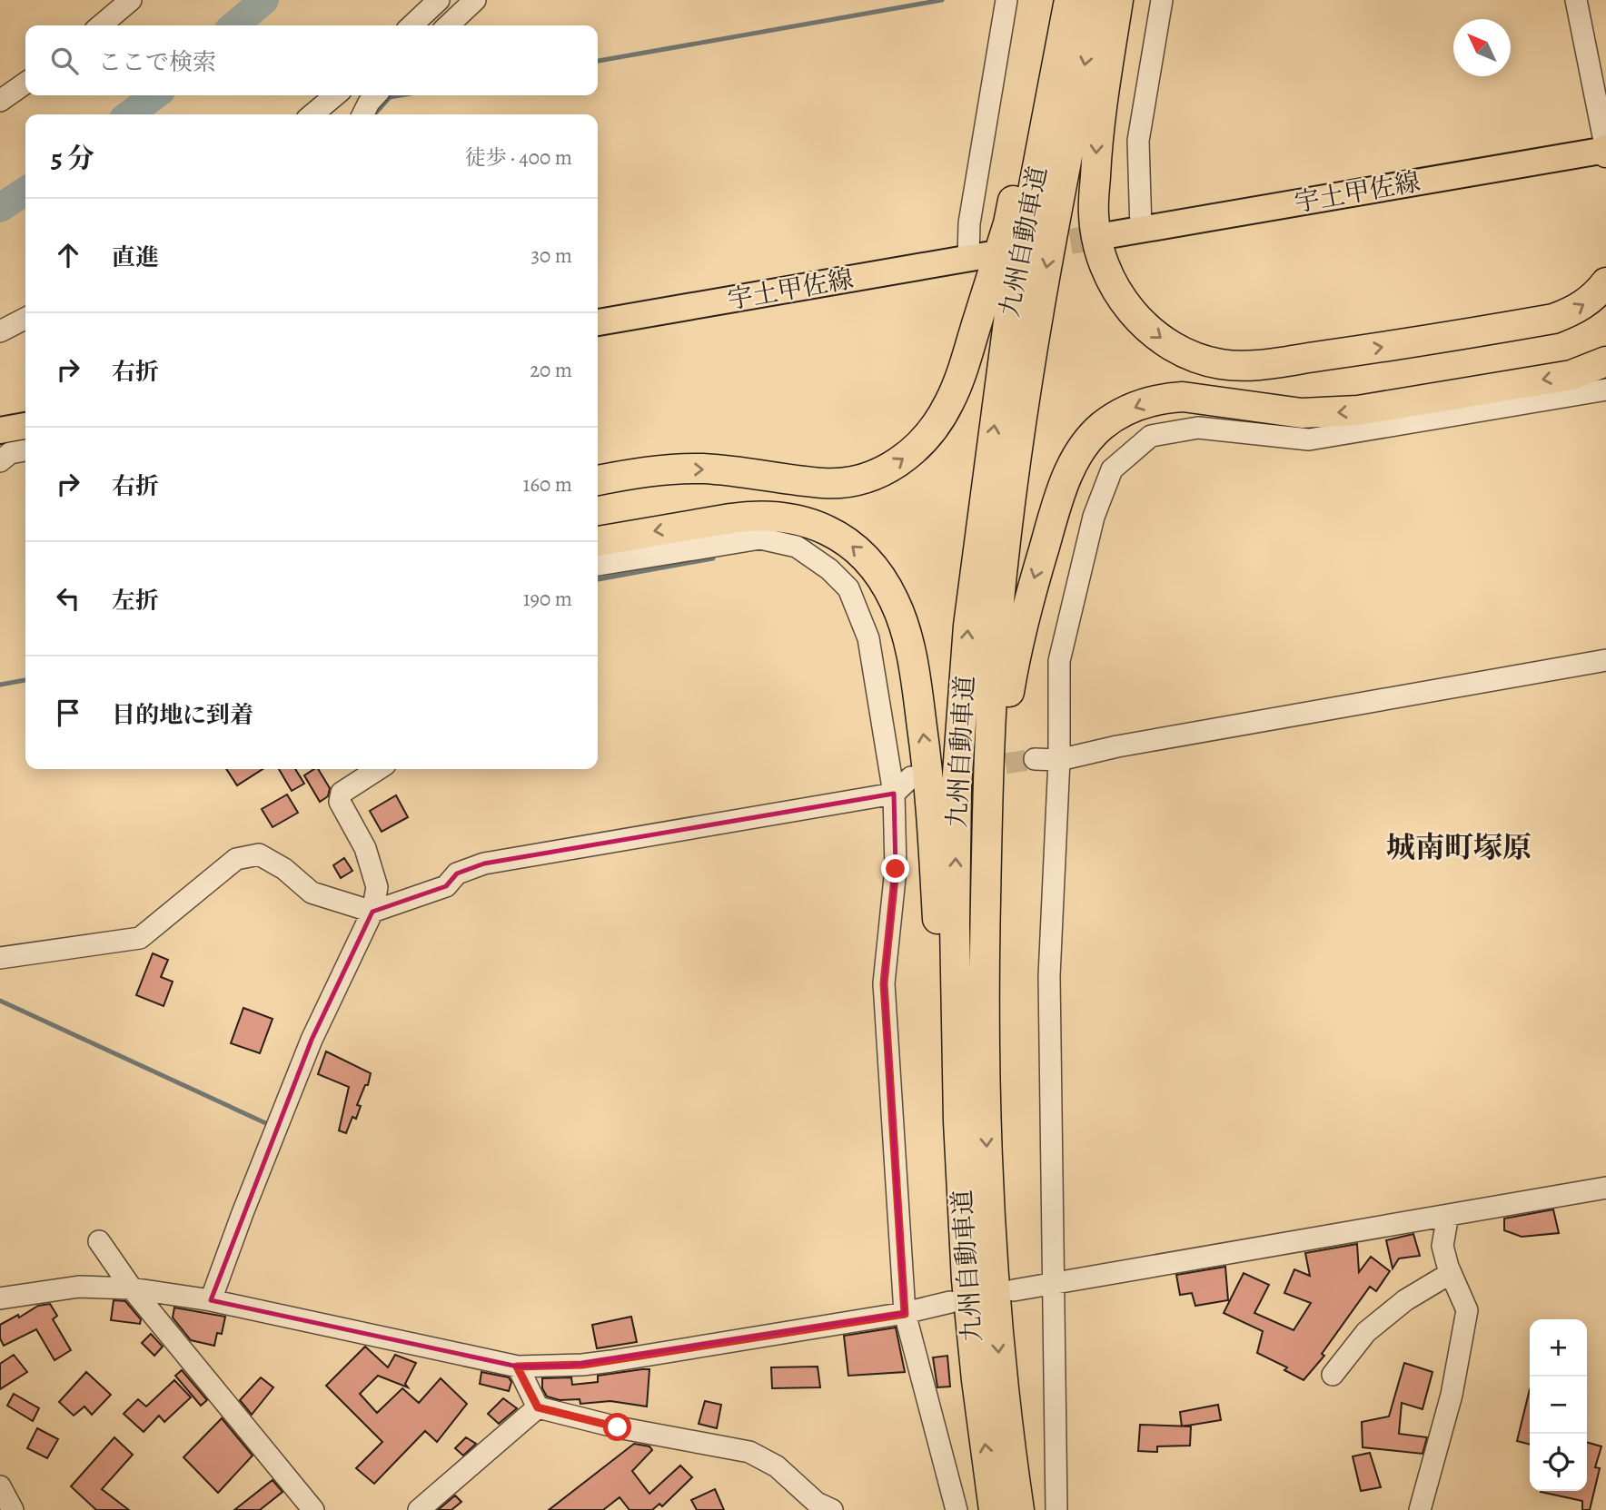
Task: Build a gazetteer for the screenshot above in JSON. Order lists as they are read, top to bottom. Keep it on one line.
{"streets":{"highway":["九州自動車道"],"main road":["宇土甲佐線"]},"districts":["城南町塚原"],"north":"top left","page":{"search":"ここで検索","heading":["5 分","徒歩 · 400 m"],"list":[["直進","30 m"],["右折","20 m"],["右折","160 m"],["左折","190 m"],"目的地に到着"],"map_buttons":["+","−"]}}
